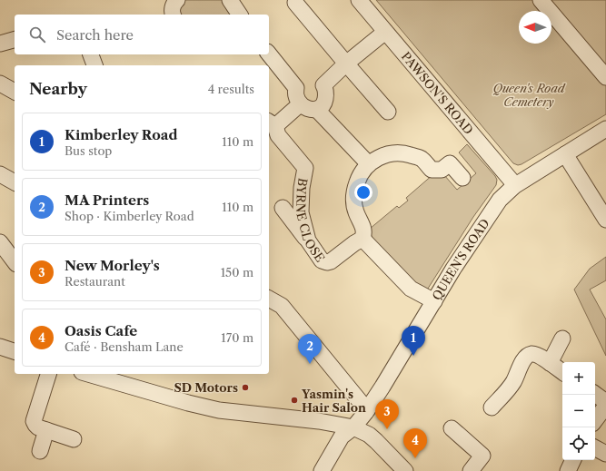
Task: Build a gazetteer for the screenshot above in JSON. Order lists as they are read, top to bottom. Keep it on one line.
{"streets":{"street":["PAWSON'S ROAD","BYRNE CLOSE","QUEEN'S ROAD"]},"crossings":[["PAWSON'S ROAD","QUEEN'S ROAD"]],"parks":["Queen's Road Cemetery"],"places":["SD Motors","Yasmin's Hair Salon"],"north":"left","page":{"search":"Search here","heading":["Nearby","4 results"],"list":[{"mark":"1","name":"Kimberley Road","note":"Bus stop","value":"110 m"},{"mark":"2","name":"MA Printers","note":"Shop · Kimberley Road","value":"110 m"},{"mark":"3","name":"New Morley's","note":"Restaurant","value":"150 m"},{"mark":"4","name":"Oasis Cafe","note":"Café · Bensham Lane","value":"170 m"}],"pins":["1","2","3","4"],"map_buttons":["+","−"]}}
